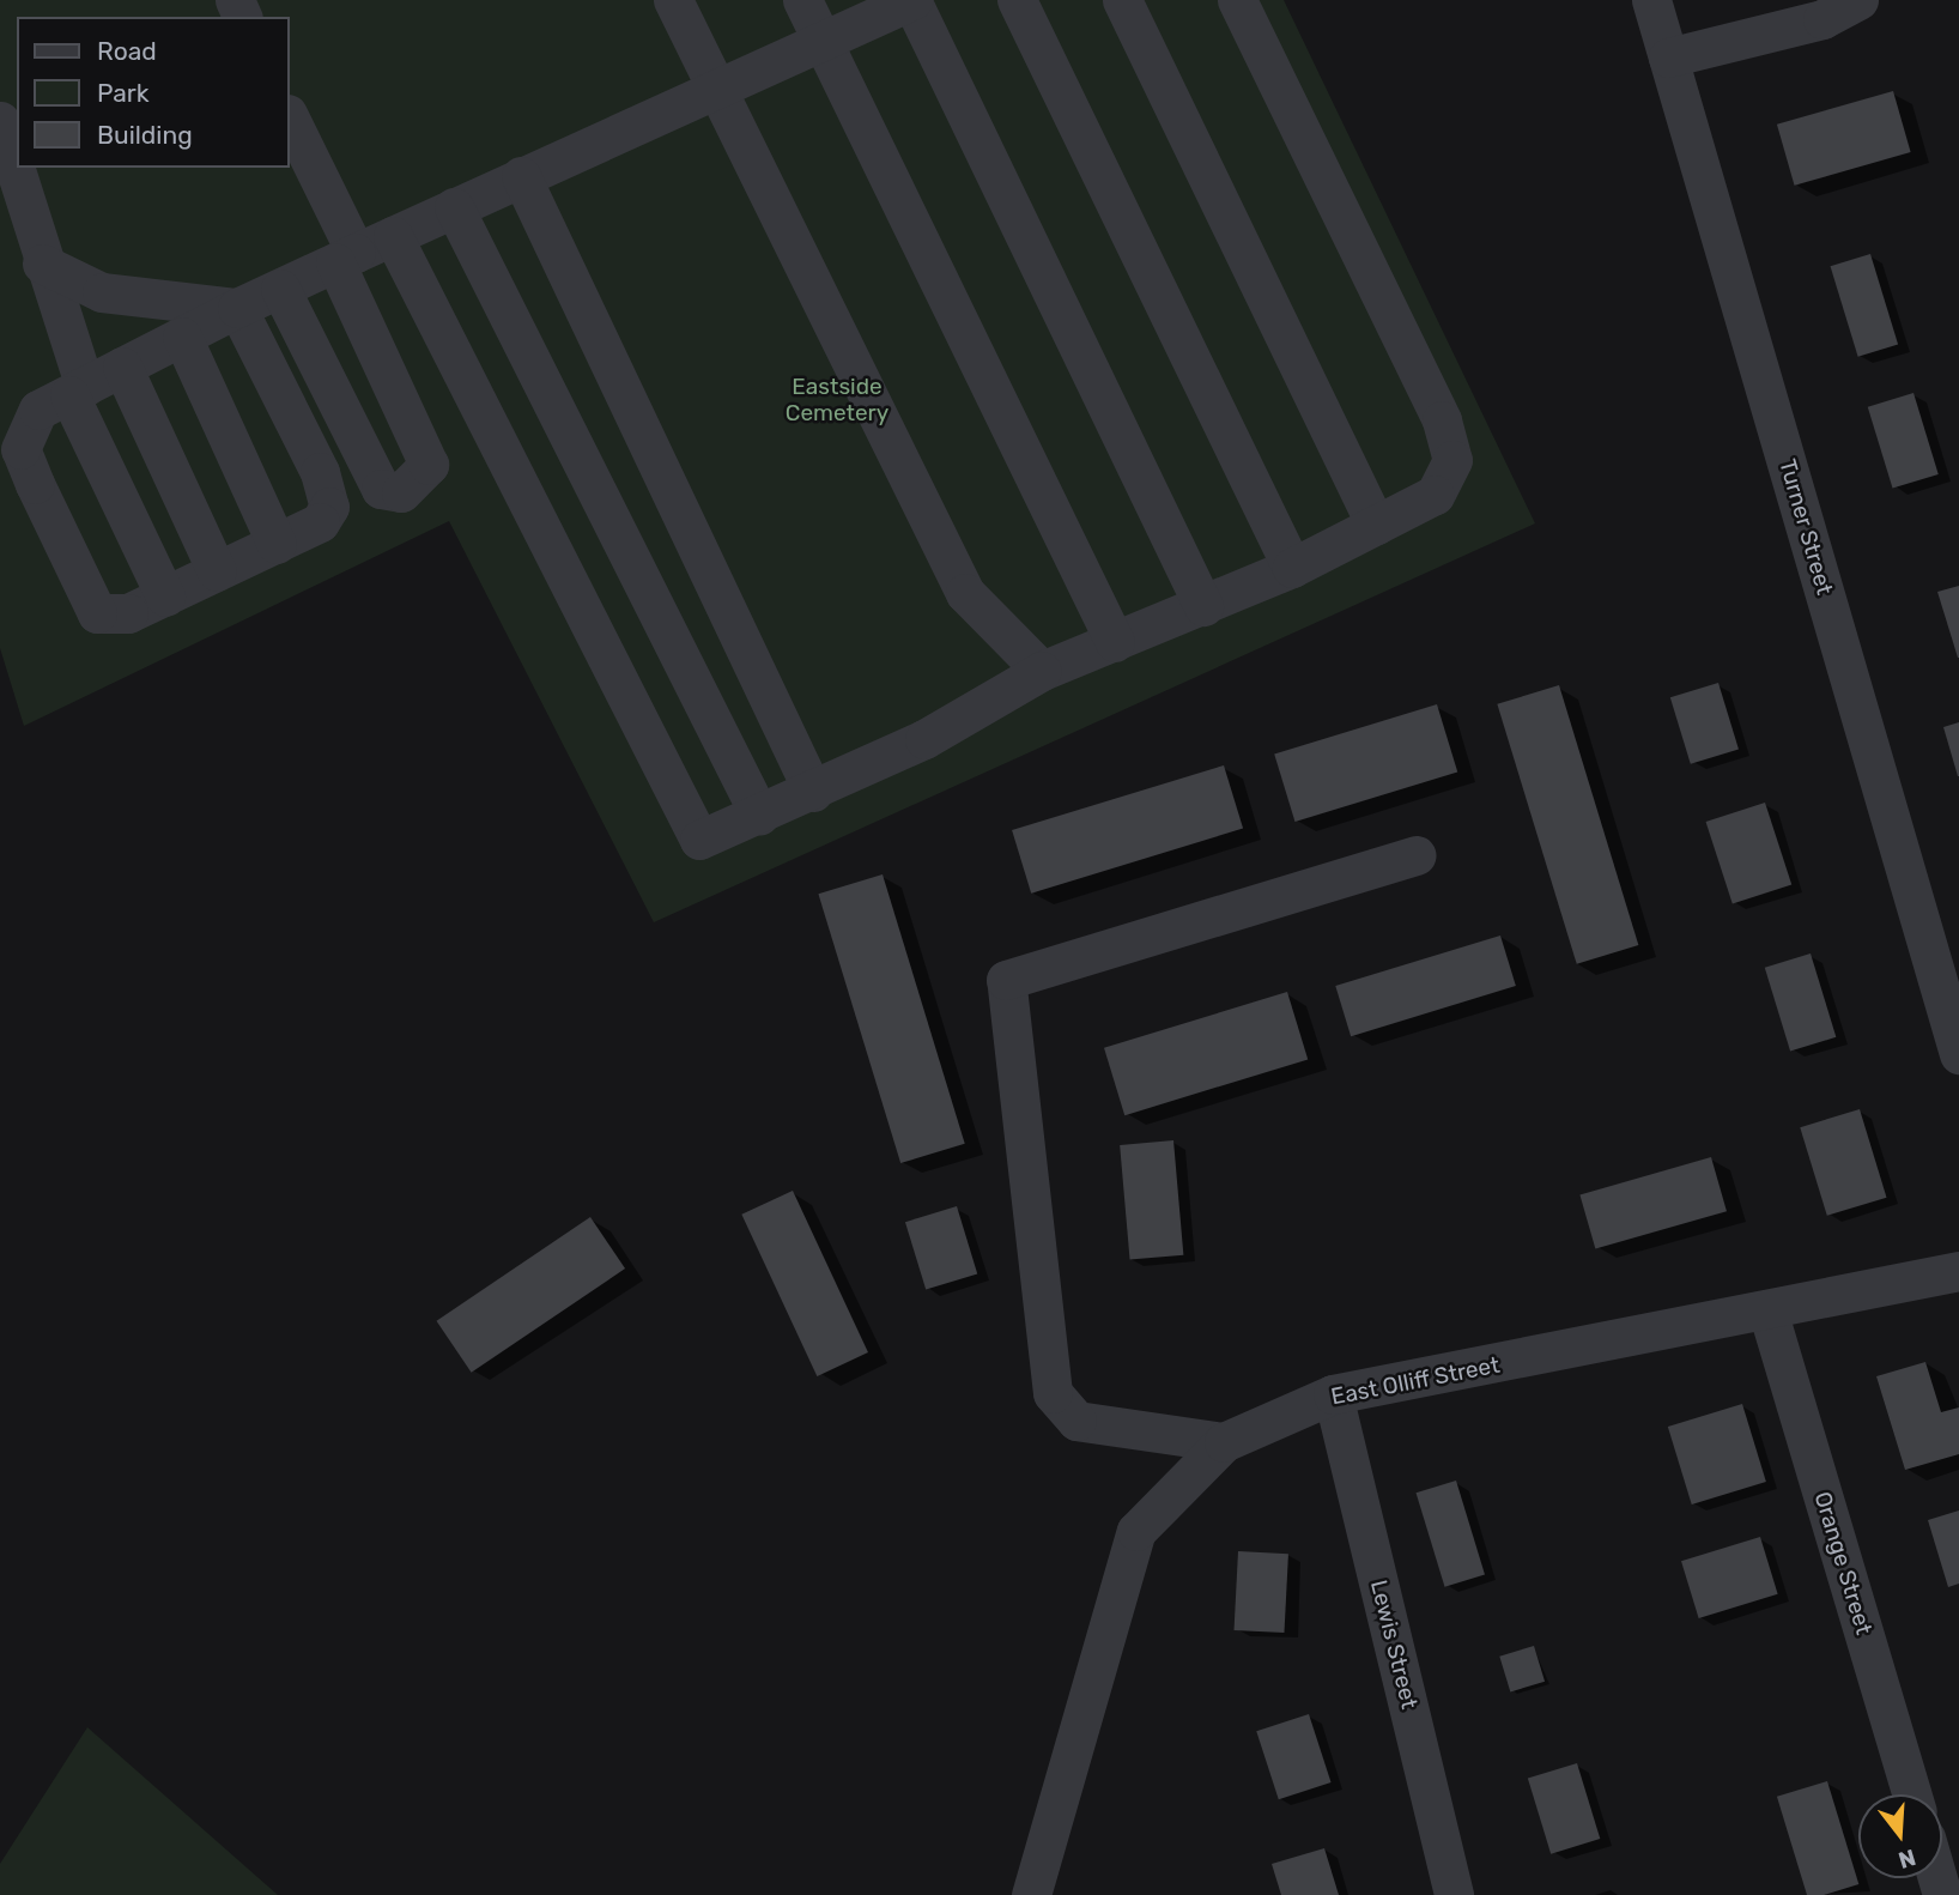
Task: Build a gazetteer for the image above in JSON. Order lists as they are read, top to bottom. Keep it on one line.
{"streets":{"street":["Turner Street","East Olliff Street","Orange Street","Lewis Street"]},"crossings":[["East Olliff Street","Orange Street"],["East Olliff Street","Lewis Street"]],"parks":["Eastside Cemetery"],"legend":["Road","Park","Building"],"north":"bottom"}
